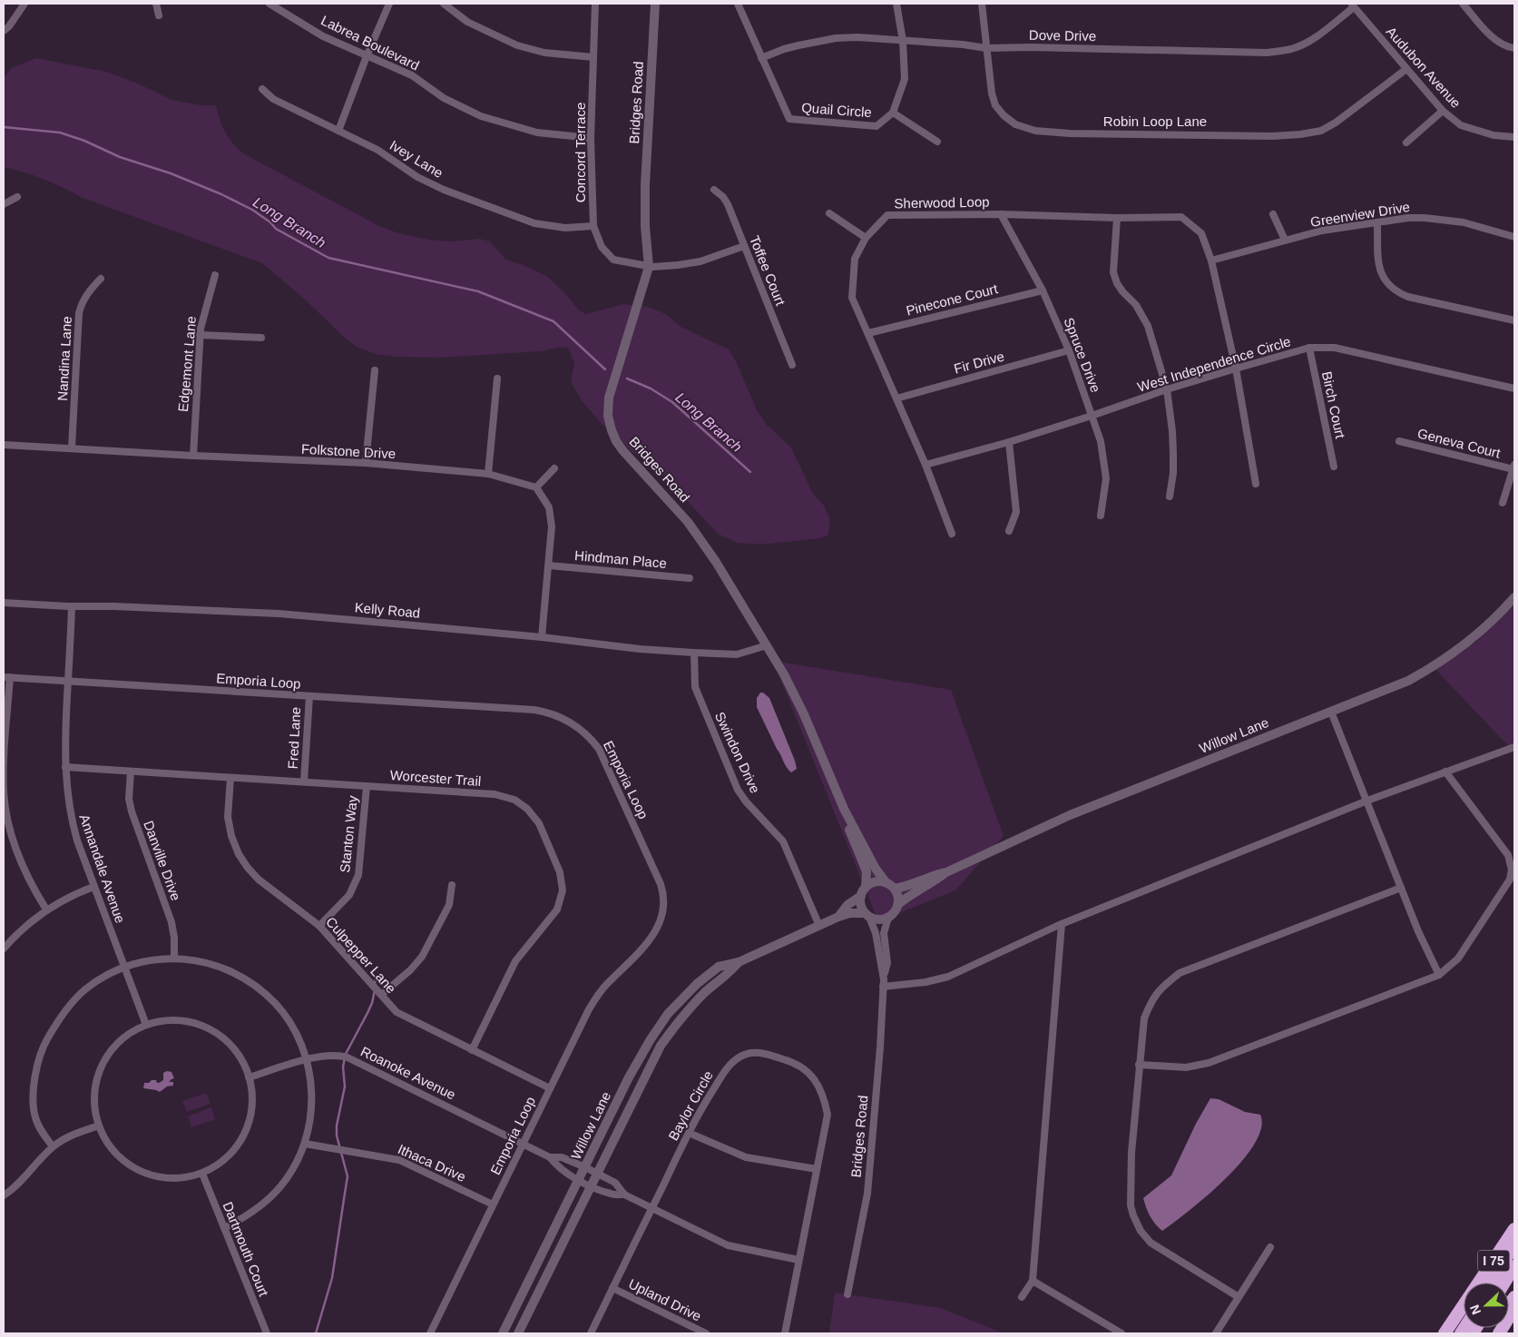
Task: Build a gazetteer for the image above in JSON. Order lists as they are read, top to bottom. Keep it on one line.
{"streets":{"highway":["I 75"],"street":["Dove Drive","Labrea Boulevard","Audubon Avenue","Bridges Road","Quail Circle","Robin Loop Lane","Concord Terrace","Ivey Lane","Sherwood Loop","Greenview Drive","Toffee Court","Pinecone Court","Spruce Drive","Nandina Lane","Fir Drive","Edgemont Lane","West Independence Circle","Birch Court","Geneva Court","Folkstone Drive","Hindman Place","Kelly Road","Emporia Loop","Willow Lane","Fred Lane","Swindon Drive","Worcester Trail","Stanton Way","Danville Drive","Annandale Avenue","Culpepper Lane","Roanoke Avenue","Baylor Circle","Ithaca Drive","Dartmouth Court","Upland Drive"]},"crossings":[["Dove Drive","Audubon Avenue"],["Dove Drive","Quail Circle"],["Dove Drive","Robin Loop Lane"],["Labrea Boulevard","Concord Terrace"],["Audubon Avenue","Robin Loop Lane"],["Bridges Road","Concord Terrace"],["Bridges Road","Kelly Road"],["Bridges Road","Willow Lane"],["Concord Terrace","Ivey Lane"],["Concord Terrace","Toffee Court"],["Sherwood Loop","Greenview Drive"],["Sherwood Loop","Pinecone Court"],["Sherwood Loop","Spruce Drive"],["Sherwood Loop","Fir Drive"],["Sherwood Loop","West Independence Circle"],["Pinecone Court","Spruce Drive"],["Spruce Drive","Fir Drive"],["Spruce Drive","West Independence Circle"],["Nandina Lane","Folkstone Drive"],["Edgemont Lane","Folkstone Drive"],["West Independence Circle","Birch Court"],["Kelly Road","Swindon Drive"],["Kelly Road","Annandale Avenue"],["Emporia Loop","Fred Lane"],["Emporia Loop","Annandale Avenue"],["Emporia Loop","Culpepper Lane"],["Emporia Loop","Roanoke Avenue"],["Emporia Loop","Ithaca Drive"],["Willow Lane","Swindon Drive"],["Willow Lane","Roanoke Avenue"],["Fred Lane","Worcester Trail"],["Worcester Trail","Stanton Way"],["Worcester Trail","Danville Drive"],["Worcester Trail","Annandale Avenue"],["Worcester Trail","Culpepper Lane"],["Stanton Way","Culpepper Lane"],["Annandale Avenue","Roanoke Avenue"],["Annandale Avenue","Dartmouth Court"],["Roanoke Avenue","Dartmouth Court"],["Baylor Circle","Upland Drive"]],"water":["Long Branch"],"north":"left"}
